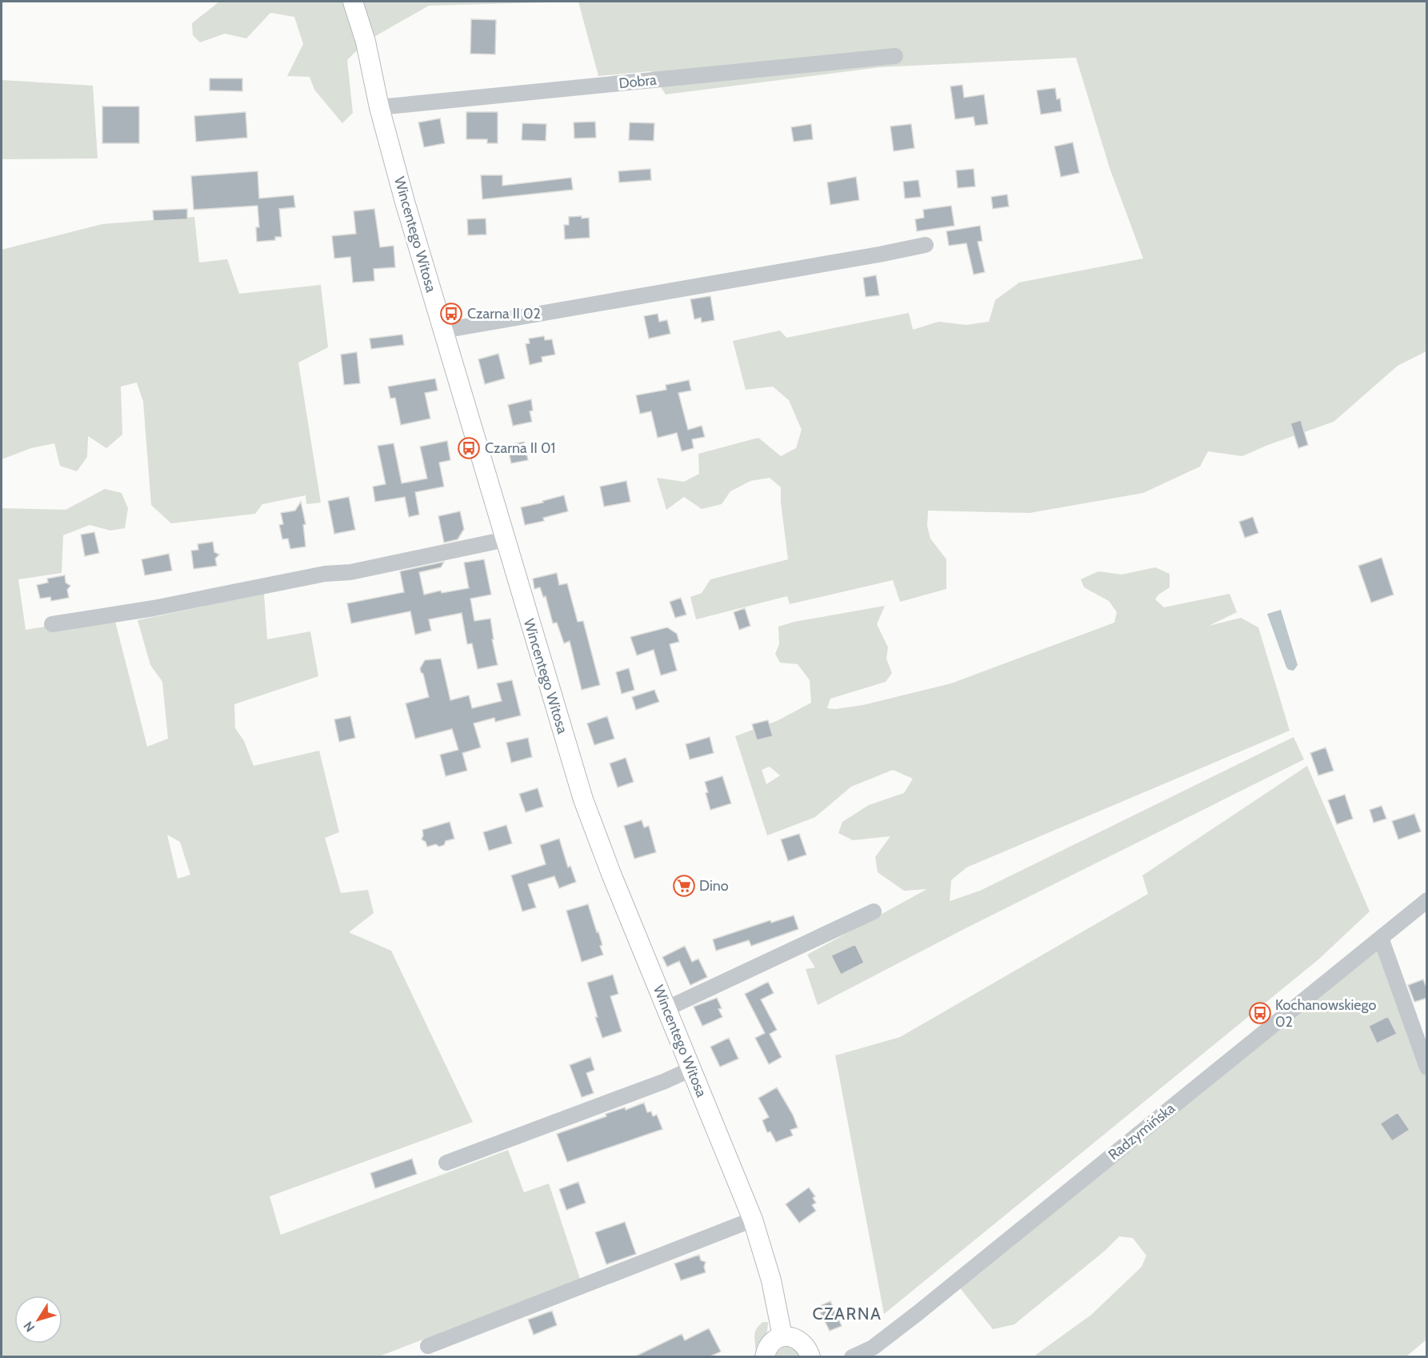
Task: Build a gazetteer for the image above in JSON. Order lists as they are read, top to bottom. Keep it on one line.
{"streets":{"main road":["Wincentego Witosa"],"street":["Dobra","Radzymińska"]},"crossings":[["Dobra","Wincentego Witosa"]],"districts":["CZARNA"],"places":{"bus stop":["Czarna II 02","Czarna II 01","Kochanowskiego 02"],"supermarket":["Dino"]},"north":"bottom left"}
